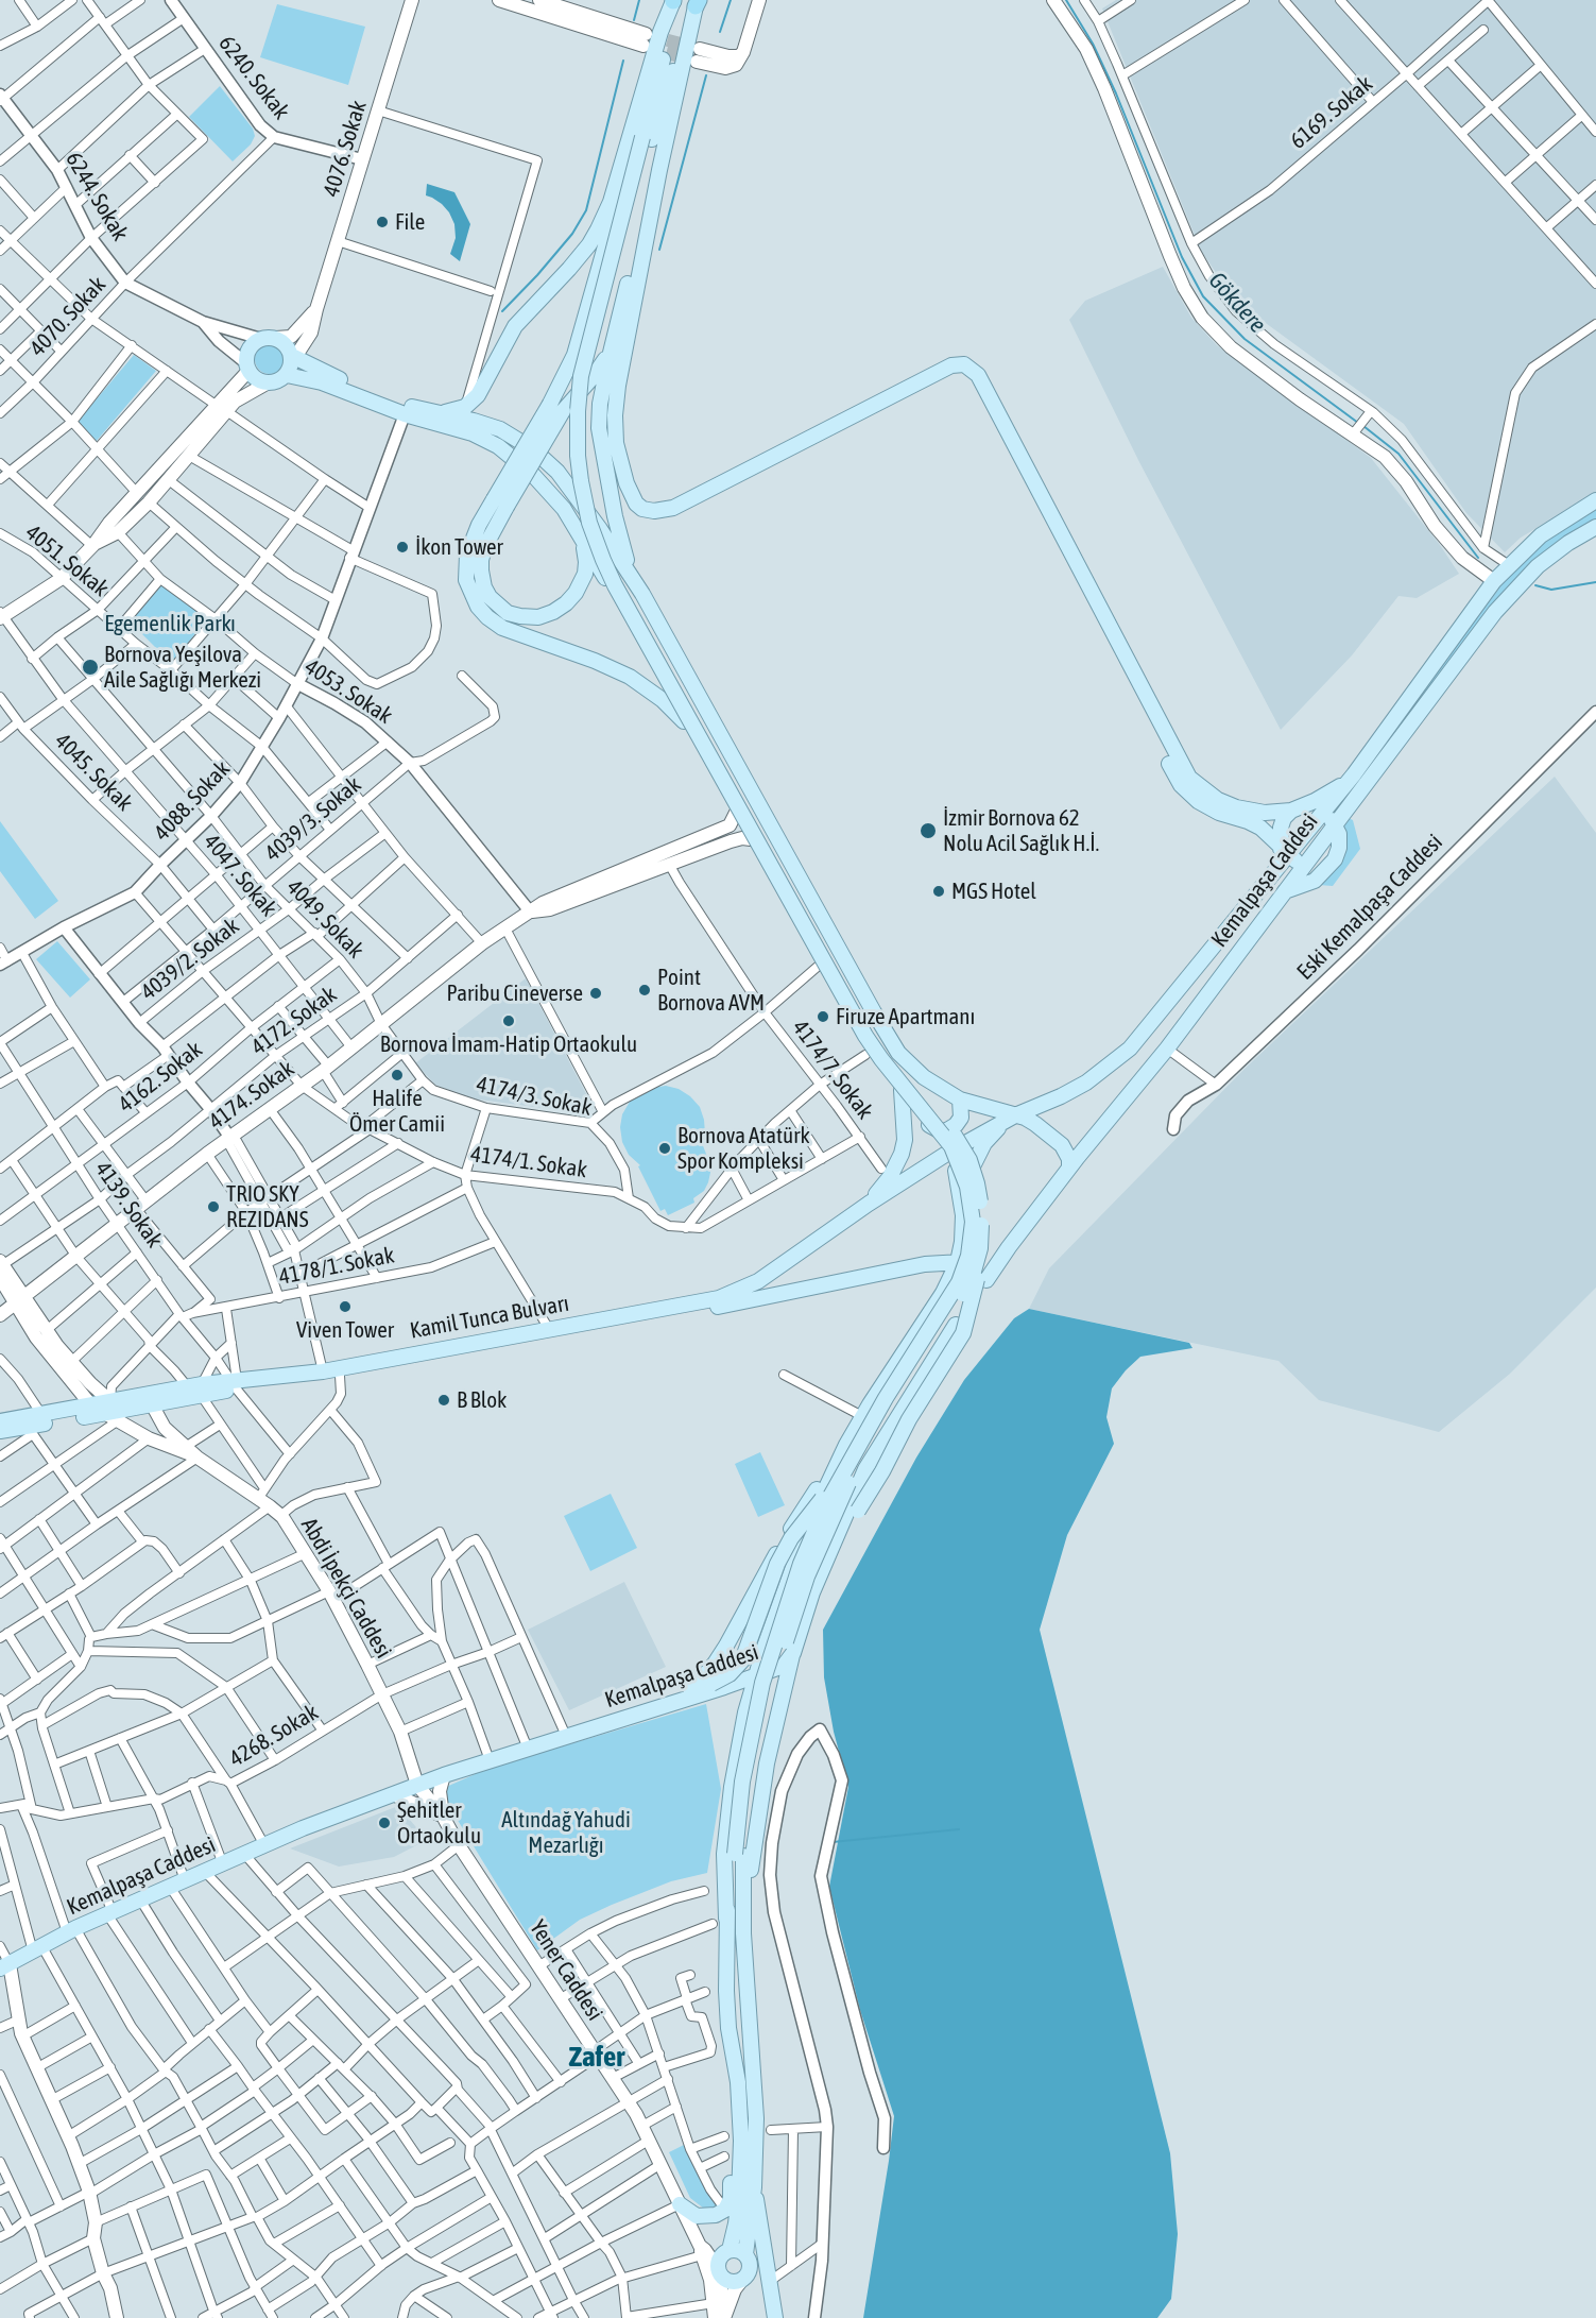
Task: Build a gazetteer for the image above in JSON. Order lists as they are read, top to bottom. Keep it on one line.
{"streets":{"main road":["4076. Sokak","Kemalpaşa Caddesi","4174. Sokak","Kamil Tunca Bulvarı","Abdi İpekçi Caddesi","Yener Caddesi"],"street":["6240. Sokak","6169. Sokak","6244. Sokak","4070. Sokak","4051. Sokak","4053. Sokak","4045. Sokak","4088. Sokak","4039/3. Sokak","4047. Sokak","Eski Kemalpaşa Caddesi","4049. Sokak","4039/2. Sokak","4172. Sokak","4174/7. Sokak","4162. Sokak","4174/3. Sokak","4174/1. Sokak","4139. Sokak","4178/1. Sokak","4268. Sokak"]},"crossings":[["6240. Sokak","4076. Sokak"],["6240. Sokak","4070. Sokak"],["4076. Sokak","6244. Sokak"],["6244. Sokak","4070. Sokak"],["4051. Sokak","4088. Sokak"],["4051. Sokak","4039/3. Sokak"],["4053. Sokak","4088. Sokak"],["4053. Sokak","4039/3. Sokak"],["4053. Sokak","4174. Sokak"],["4045. Sokak","4088. Sokak"],["4045. Sokak","4039/3. Sokak"],["4088. Sokak","4047. Sokak"],["4088. Sokak","4049. Sokak"],["4088. Sokak","4174/1. Sokak"],["4039/3. Sokak","4047. Sokak"],["4039/3. Sokak","4049. Sokak"],["4039/3. Sokak","4174/1. Sokak"],["4047. Sokak","4039/2. Sokak"],["4047. Sokak","4172. Sokak"],["4047. Sokak","4162. Sokak"],["4047. Sokak","4174. Sokak"],["Kemalpaşa Caddesi","Kamil Tunca Bulvarı"],["Kemalpaşa Caddesi","Abdi İpekçi Caddesi"],["Kemalpaşa Caddesi","Yener Caddesi"],["4049. Sokak","4039/2. Sokak"],["4049. Sokak","4172. Sokak"],["4049. Sokak","4162. Sokak"],["4049. Sokak","4174. Sokak"],["4049. Sokak","4174/3. Sokak"],["4039/2. Sokak","4174/1. Sokak"],["4172. Sokak","4174/1. Sokak"],["4172. Sokak","4139. Sokak"],["4172. Sokak","Abdi İpekçi Caddesi"],["4174/7. Sokak","4174. Sokak"],["4162. Sokak","4174/1. Sokak"],["4162. Sokak","4139. Sokak"],["4174. Sokak","4174/3. Sokak"],["4174. Sokak","4174/1. Sokak"],["4174. Sokak","4139. Sokak"],["4174. Sokak","Abdi İpekçi Caddesi"],["4174/3. Sokak","4174/1. Sokak"],["4139. Sokak","4178/1. Sokak"],["4139. Sokak","Kamil Tunca Bulvarı"],["Kamil Tunca Bulvarı","Abdi İpekçi Caddesi"],["Abdi İpekçi Caddesi","4268. Sokak"],["Abdi İpekçi Caddesi","Yener Caddesi"]],"districts":["Zafer"],"water":["Gökdere"],"parks":["Egemenlik Parkı","Altındağ Yahudi Mezarlığı"],"places":["File","İkon Tower","Bornova Yeşilova Aile Sağlığı Merkezi","İzmir Bornova 62 Nolu Acil Sağlık H.İ.","MGS Hotel","Point Bornova AVM","Paribu Cineverse","Firuze Apartmanı","Bornova İmam-Hatip Ortaokulu","Halife Ömer Camii","Bornova Atatürk Spor Kompleksi","TRIO SKY REZIDANS","Viven Tower","B Blok","Şehitler Ortaokulu"]}
